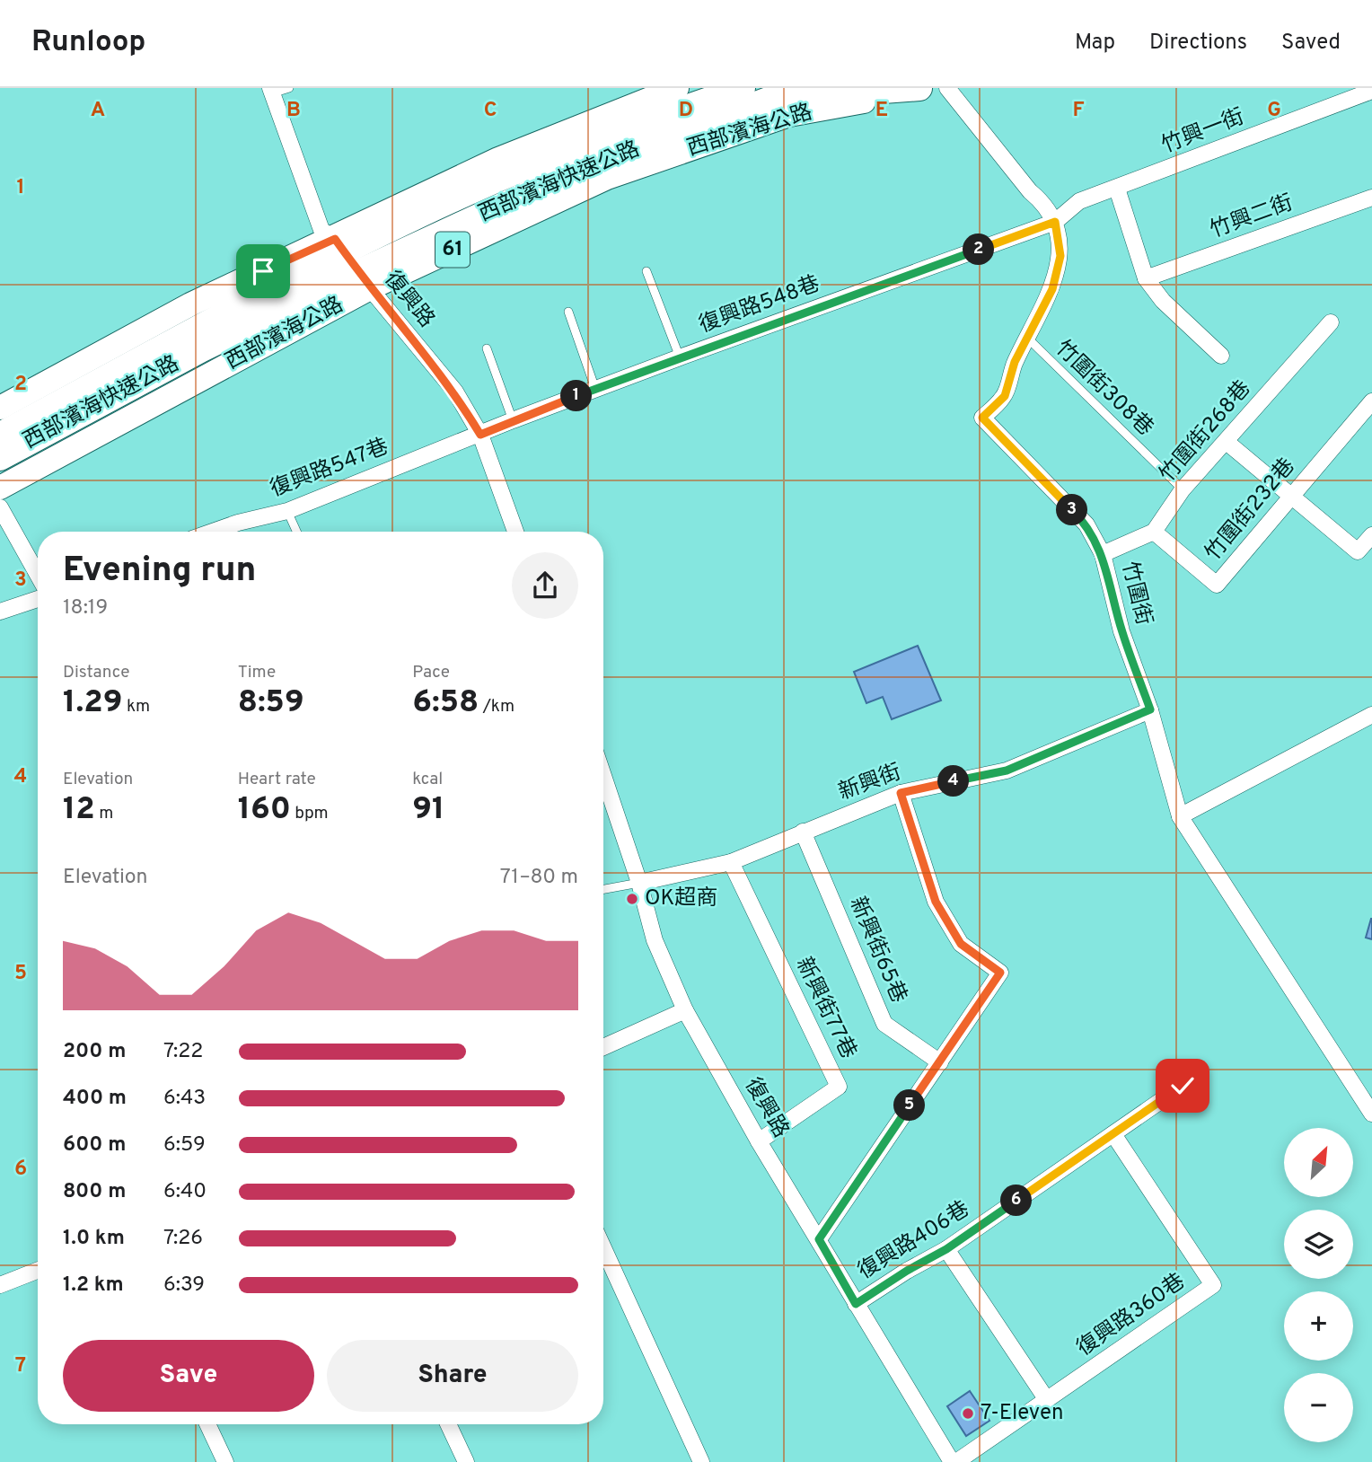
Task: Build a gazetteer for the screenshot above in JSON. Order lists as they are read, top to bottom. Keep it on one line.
{"streets":{"highway":["西部濱海快速公路","61"],"main road":["西部濱海公路"],"street":["竹興一街","竹興二街","復興路","復興路548巷","竹圍街268巷","復興路547巷","竹圍街232巷","竹圍街","新興街","新興街65巷","新興街77巷","復興路406巷","復興路360巷"],"lane":["竹圍街308巷"]},"crossings":[["西部濱海公路","西部濱海快速公路"],["西部濱海公路","復興路"],["竹興一街","復興路548巷"],["竹興一街","竹圍街"],["西部濱海快速公路","復興路"],["復興路","復興路548巷"],["復興路","復興路547巷"],["復興路","新興街"],["復興路","新興街77巷"],["復興路","復興路406巷"],["復興路","復興路360巷"],["復興路548巷","復興路547巷"],["復興路548巷","竹圍街"],["竹圍街308巷","竹圍街268巷"],["竹圍街308巷","竹圍街"],["竹圍街268巷","竹圍街232巷"],["竹圍街","新興街"],["新興街","新興街65巷"],["新興街","新興街77巷"],["復興路406巷","復興路360巷"]],"places":["OK超商","7-Eleven"],"north":"top right","page":{"header":"Runloop","nav":["Map","Directions","Saved"],"pins":["2","1","3","4","5","6"],"heading":["Evening run","18:19"],"stats":[["Distance","1.29 km"],["Time","8:59"],["Pace","6:58 /km"],["Elevation","12 m"],["Heart rate","160 bpm"],["kcal","91"]],"chart":["Elevation","71–80 m"],"list":[{"name":"200 m","note":"7:22"},{"name":"400 m","note":"6:43"},{"name":"600 m","note":"6:59"},{"name":"800 m","note":"6:40"},{"name":"1.0 km","note":"7:26"},{"name":"1.2 km","note":"6:39"}],"map_buttons":["+","−"],"buttons":["Save","Share"]},"grid":{"columns":["A","B","C","D","E","F","G"],"rows":["1","2","3","4","5","6","7"]}}
